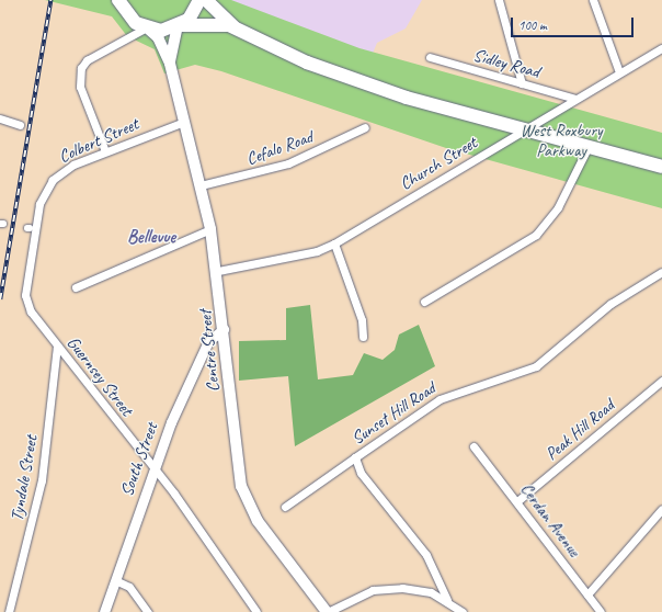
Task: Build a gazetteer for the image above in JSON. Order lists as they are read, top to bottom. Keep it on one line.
{"streets":{"main road":["Centre Street"],"street":["Sidley Road","Colbert Street","Cefalo Road","Church Street","Guernsey Street","Sunset Hill Road","Peak Hill Road","South Street","Tyndale Street","Cerdan Avenue"]},"crossings":[["Sidley Road","Church Street"],["Colbert Street","Centre Street"],["Colbert Street","Guernsey Street"],["Cefalo Road","Centre Street"],["Church Street","Centre Street"],["Centre Street","South Street"],["Guernsey Street","South Street"],["Guernsey Street","Tyndale Street"],["Peak Hill Road","Cerdan Avenue"]],"districts":["Bellevue"],"parks":["West Roxbury Parkway"],"scale_bar":"100 m"}
